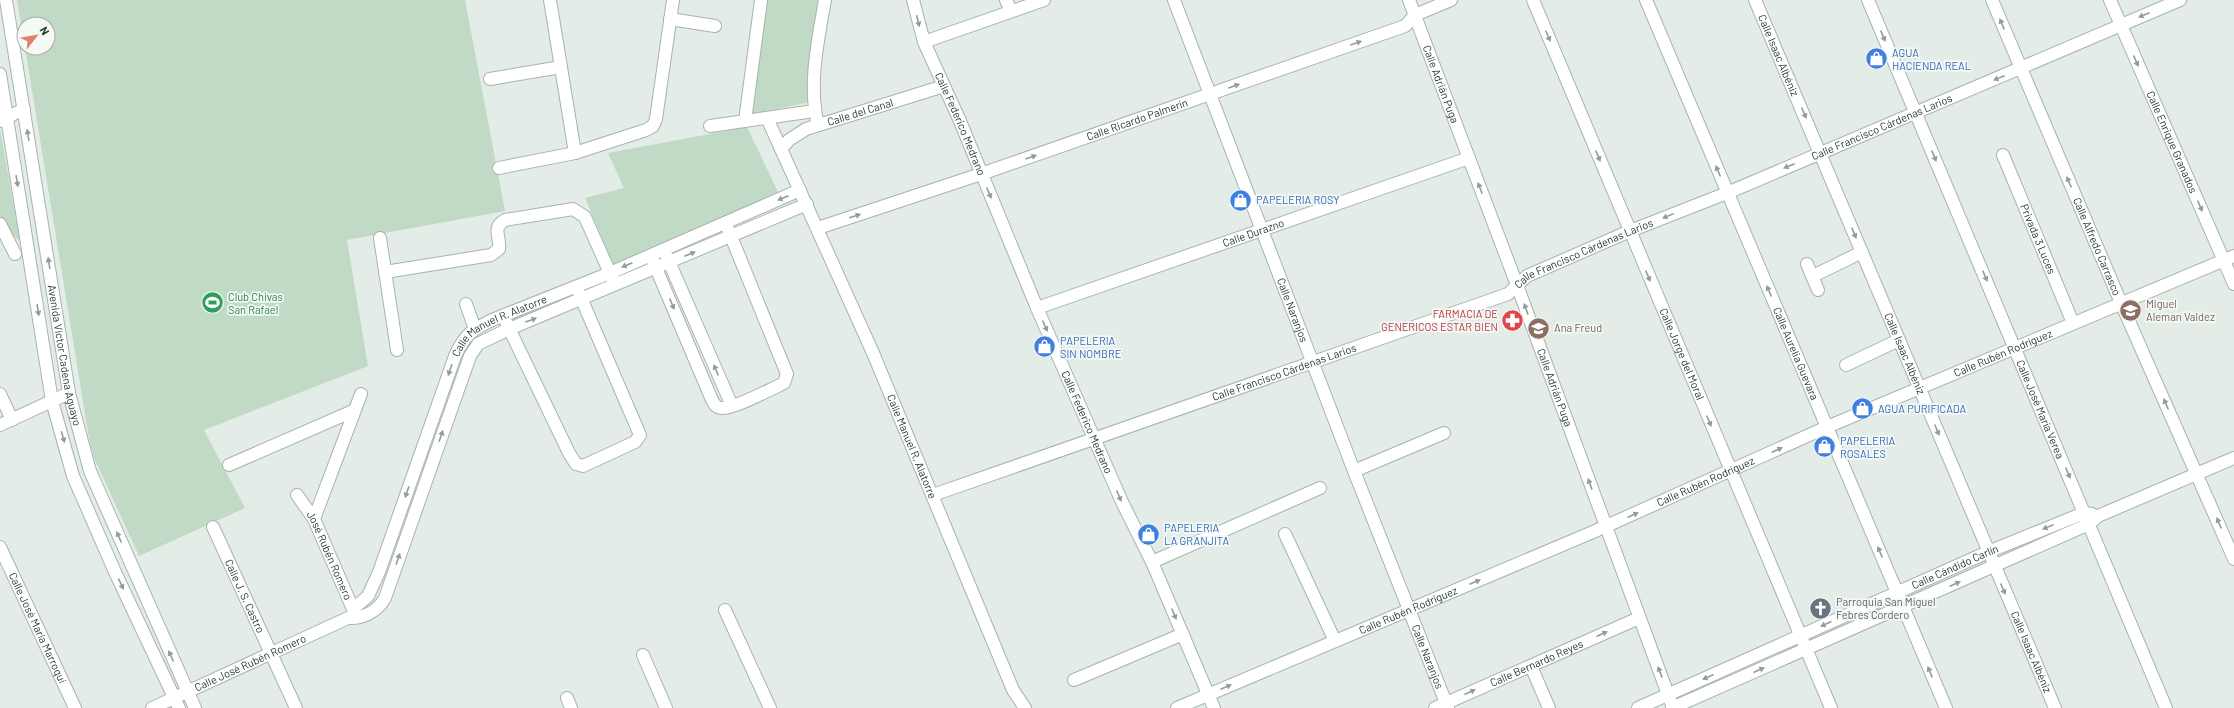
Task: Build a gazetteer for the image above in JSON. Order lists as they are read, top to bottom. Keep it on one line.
{"streets":{"street":["Calle Isaac Albéniz","Calle Adrián Puga","Calle del Canal","Calle Ricardo Palmerín","Calle Federico Medrano","Calle Francisco Cárdenas Larios","Calle Enrique Granados","Calle Durazno","Privada 3 Luces","Calle Alfredo Carrasco","Calle Naranjos","Calle Manuel R. Alatorre","Calle Jorge del Moral","Calle Aurelia Guevara","Calle Rubén Rodríguez","Avenida Víctor Cadena Aguayo","Calle José María Verea","José Rubén Romero","Calle Cándido Carlín","Calle J. S. Castro","Calle José María Marroquí","Calle José Rubén Romero","Calle Bernardo Reyes"]},"crossings":[["Calle Isaac Albéniz","Calle Francisco Cárdenas Larios"],["Calle Isaac Albéniz","Calle Rubén Rodríguez"],["Calle Isaac Albéniz","Calle Cándido Carlín"],["Calle Adrián Puga","Calle Ricardo Palmerín"],["Calle Adrián Puga","Calle Francisco Cárdenas Larios"],["Calle Adrián Puga","Calle Durazno"],["Calle Adrián Puga","Calle Rubén Rodríguez"],["Calle Adrián Puga","Calle Cándido Carlín"],["Calle Adrián Puga","Calle Bernardo Reyes"],["Calle del Canal","Calle Federico Medrano"],["Calle del Canal","Calle Manuel R. Alatorre"],["Calle Ricardo Palmerín","Calle Federico Medrano"],["Calle Ricardo Palmerín","Calle Naranjos"],["Calle Ricardo Palmerín","Calle Manuel R. Alatorre"],["Calle Federico Medrano","Calle Francisco Cárdenas Larios"],["Calle Federico Medrano","Calle Durazno"],["Calle Federico Medrano","Calle Rubén Rodríguez"],["Calle Francisco Cárdenas Larios","Calle Enrique Granados"],["Calle Francisco Cárdenas Larios","Calle Alfredo Carrasco"],["Calle Francisco Cárdenas Larios","Calle Naranjos"],["Calle Francisco Cárdenas Larios","Calle Manuel R. Alatorre"],["Calle Francisco Cárdenas Larios","Calle Jorge del Moral"],["Calle Francisco Cárdenas Larios","Calle Aurelia Guevara"],["Calle Francisco Cárdenas Larios","Calle José María Verea"],["Calle Enrique Granados","Calle Rubén Rodríguez"],["Calle Durazno","Calle Naranjos"],["Privada 3 Luces","Calle Rubén Rodríguez"],["Calle Alfredo Carrasco","Calle Rubén Rodríguez"],["Calle Alfredo Carrasco","Calle Cándido Carlín"],["Calle Naranjos","Calle Rubén Rodríguez"],["Calle Naranjos","Calle Bernardo Reyes"],["Calle Manuel R. Alatorre","José Rubén Romero"],["Calle Manuel R. Alatorre","Calle José Rubén Romero"],["Calle Jorge del Moral","Calle Rubén Rodríguez"],["Calle Jorge del Moral","Calle Cándido Carlín"],["Calle Aurelia Guevara","Calle Rubén Rodríguez"],["Calle Aurelia Guevara","Calle Cándido Carlín"],["Calle Rubén Rodríguez","Calle José María Verea"],["Avenida Víctor Cadena Aguayo","Calle José Rubén Romero"],["Calle José María Verea","Calle Cándido Carlín"],["José Rubén Romero","Calle José Rubén Romero"],["Calle J. S. Castro","Calle José Rubén Romero"]],"one_way":["Calle Isaac Albéniz","Calle Adrián Puga","Calle Ricardo Palmerín","Calle Federico Medrano","Calle Enrique Granados","Calle Alfredo Carrasco","Calle Jorge del Moral","Calle Aurelia Guevara","Calle Rubén Rodríguez","Calle José María Verea","Calle Bernardo Reyes"],"places":{"shop":["AGUA HACIENDA REAL","PAPELERIA ROSY","PAPELERIA SIN NOMBRE","AGUA PURIFICADA","PAPELERIA ROSALES","PAPELERIA LA GRANJITA"],"sports":["Club Chivas San Rafael"],"school or university":["Miguel Aleman Valdez","Ana Freud"],"pharmacy":["FARMACIA DE GENERICOS ESTAR BIEN"],"church":["Parroquia San Miguel Febres Cordero"]},"north":"top right"}
